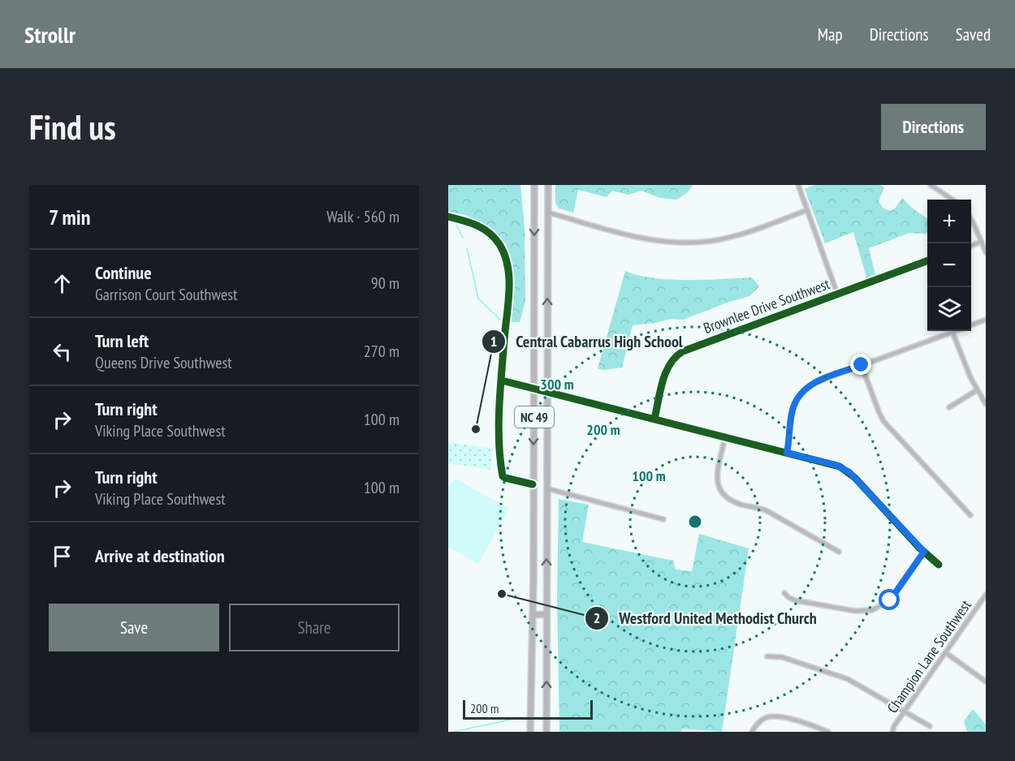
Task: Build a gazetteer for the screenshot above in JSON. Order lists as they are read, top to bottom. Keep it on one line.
{"streets":{"highway":["NC 49"],"street":["Brownlee Drive Southwest","Champion Lane Southwest"]},"places":["Central Cabarrus High School","Westford United Methodist Church"],"scale_bar":"200 m","page":{"header":"Strollr","nav":["Map","Directions","Saved"],"buttons":["Directions",["Save","Share"]],"title":"Find us","heading":["7 min","Walk · 560 m"],"map_buttons":["+","−"],"list":[["Continue","Garrison Court Southwest","90 m"],["Turn left","Queens Drive Southwest","270 m"],["Turn right","Viking Place Southwest","100 m"],["Turn right","Viking Place Southwest","100 m"],"Arrive at destination"],"scale":"200 m"},"rings":["300 m","200 m","100 m"]}
